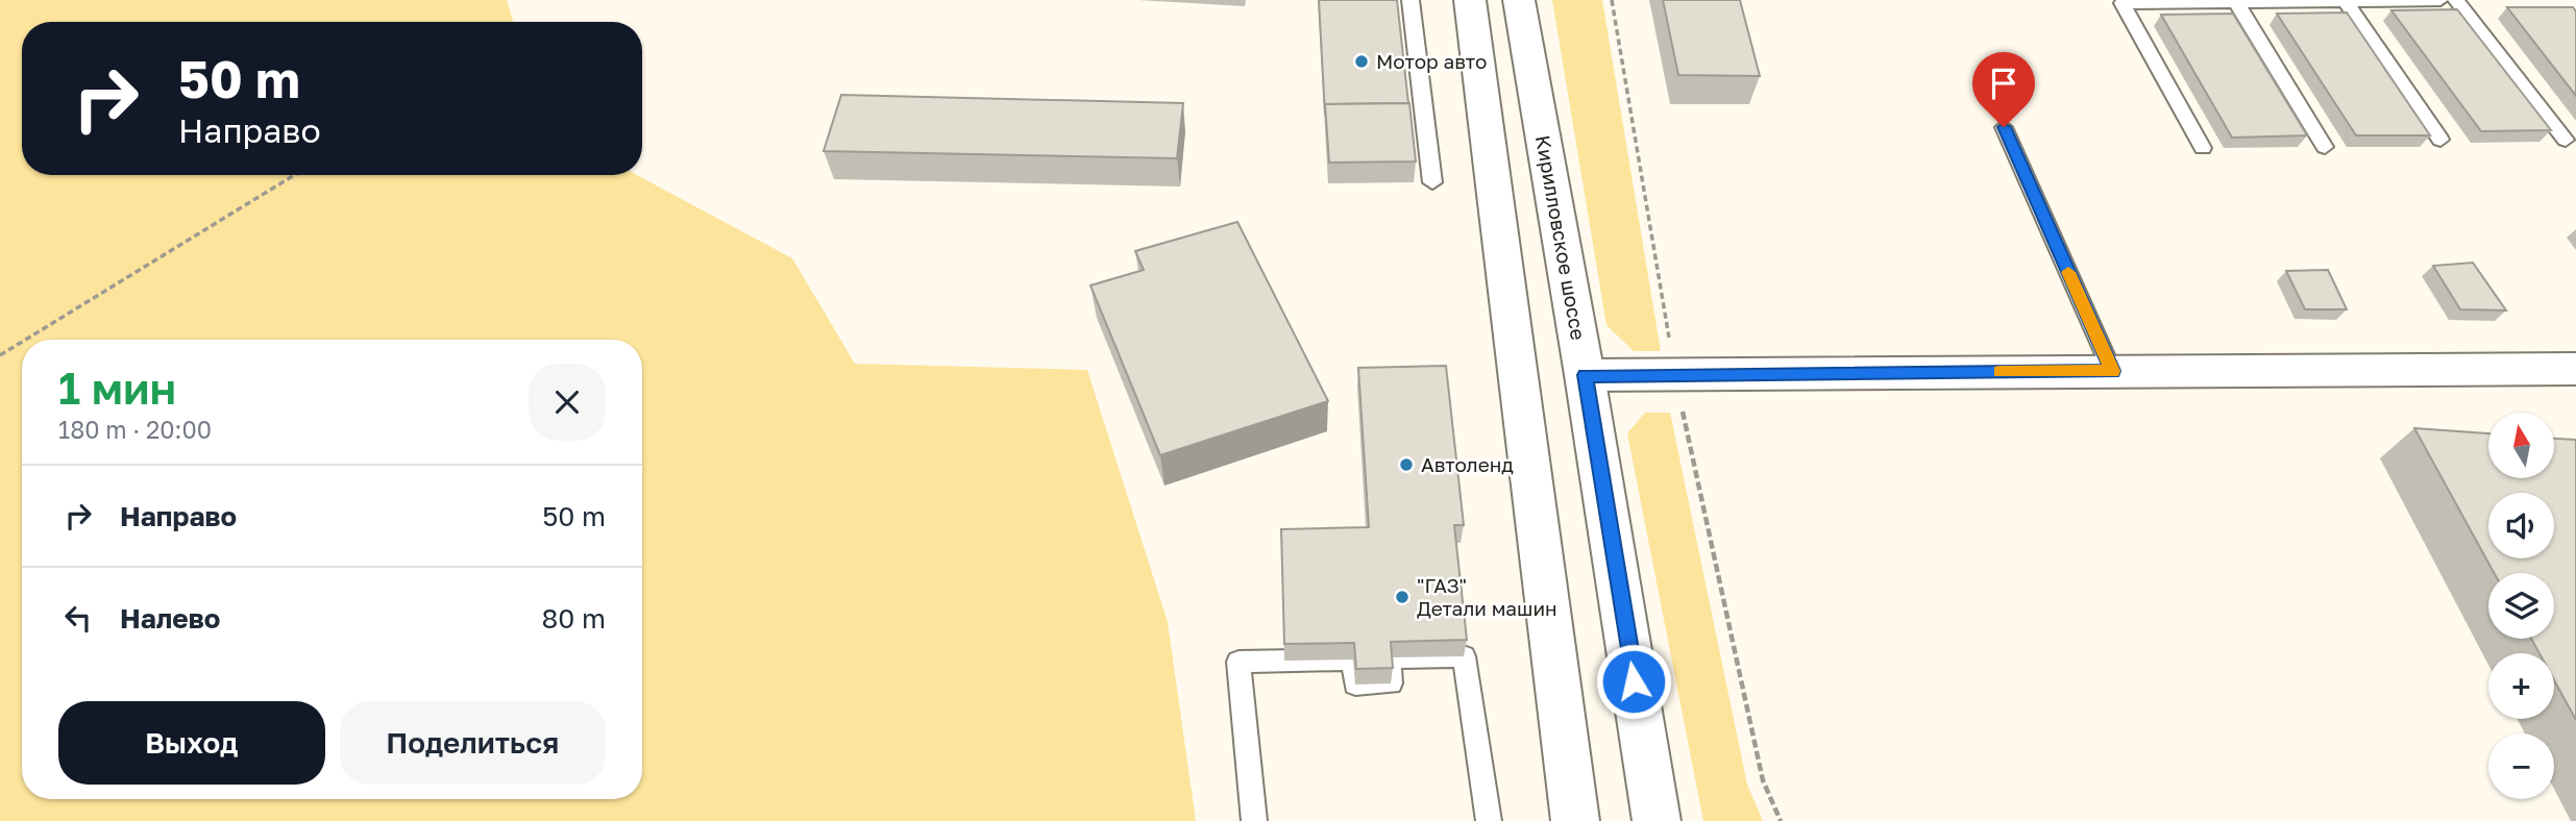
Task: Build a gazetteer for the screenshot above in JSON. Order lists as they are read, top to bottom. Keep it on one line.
{"streets":{"main road":["Кирилловское шоссе"]},"places":["Мотор авто","Автоленд","\"ГАЗ\" Детали машин"],"north":"top","page":{"turn":["50 m","Направо"],"heading":["1 мин","180 m · 20:00"],"map_buttons":["+","−"],"list":[{"name":"Направо","value":"50 m"},{"name":"Налево","value":"80 m"}],"buttons":["Выход","Поделиться"]}}
